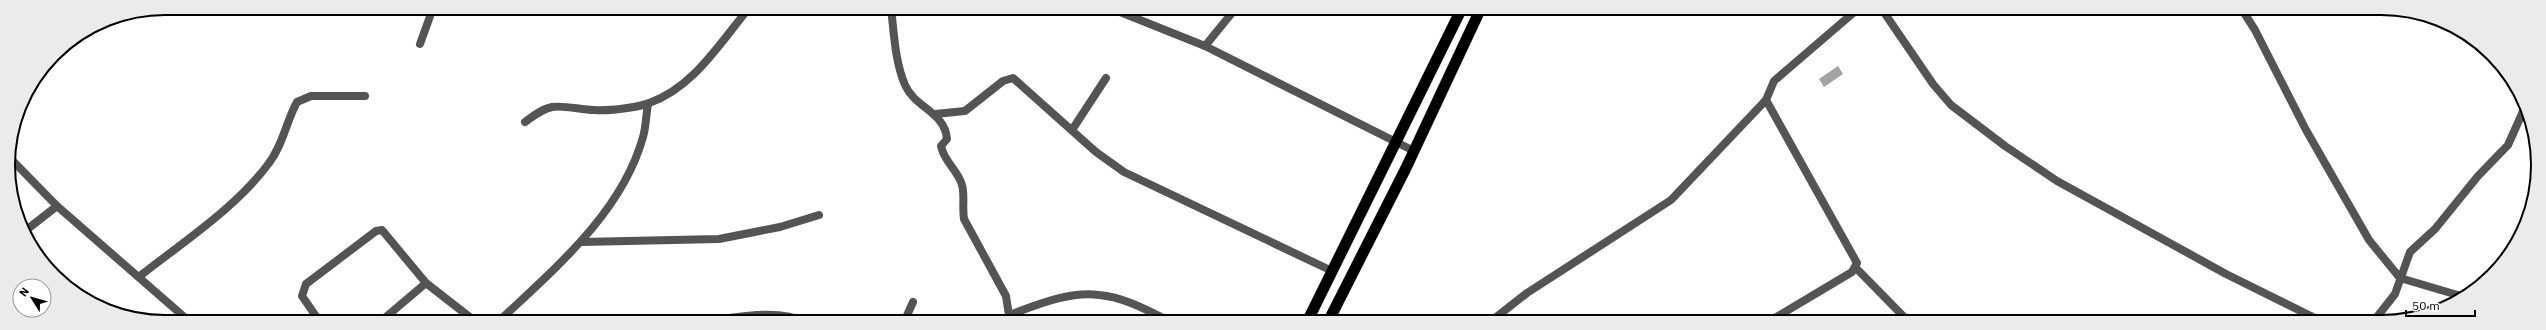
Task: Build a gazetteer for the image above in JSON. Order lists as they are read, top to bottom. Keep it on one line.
{"scale_bar":"50 m","north":"top left"}
